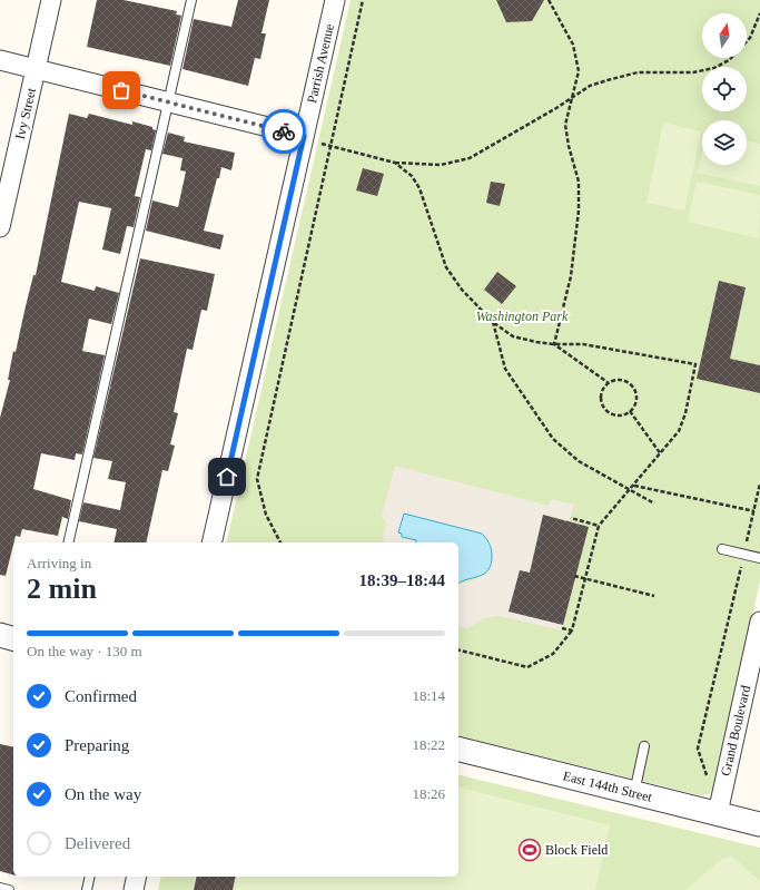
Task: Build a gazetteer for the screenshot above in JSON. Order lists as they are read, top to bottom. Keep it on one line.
{"streets":{"street":["Parrish Avenue","Ivy Street","Grand Boulevard","East 144th Street"]},"crossings":[["Grand Boulevard","East 144th Street"]],"parks":["Washington Park"],"places":{"sports":["Block Field"]},"north":"top","page":{"heading":["2 min","Arriving in","18:39–18:44"],"bar":"On the way · 130 m","list":[["Confirmed","18:14"],["Preparing","18:22"],["On the way","18:26"],"Delivered"]}}
